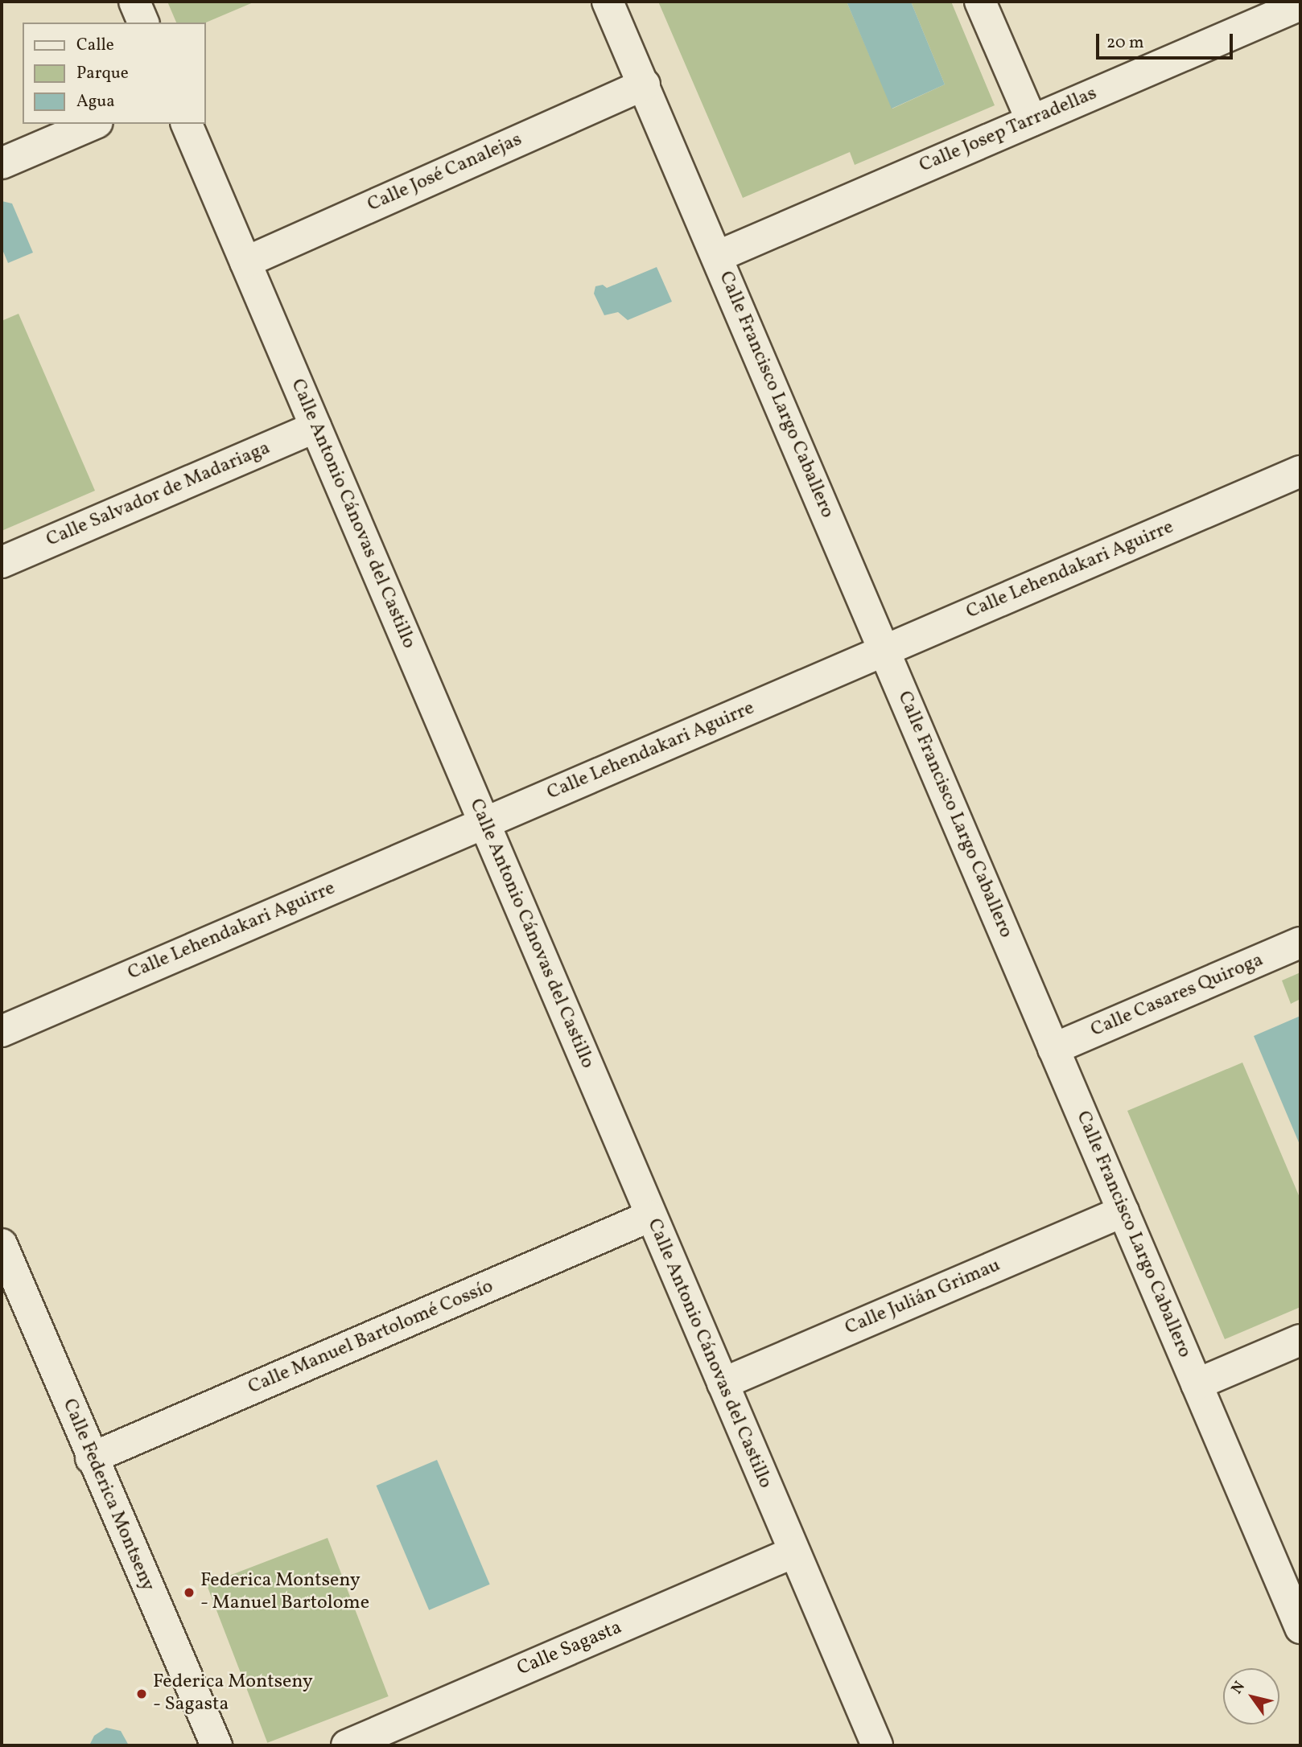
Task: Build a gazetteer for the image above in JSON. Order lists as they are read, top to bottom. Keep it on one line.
{"streets":{"street":["Calle Josep Tarradellas","Calle José Canalejas","Calle Francisco Largo Caballero","Calle Salvador de Madariaga","Calle Antonio Cánovas del Castillo","Calle Lehendakari Aguirre","Calle Casares Quiroga","Calle Julián Grimau","Calle Manuel Bartolomé Cossío","Calle Federica Montseny","Calle Sagasta"]},"crossings":[["Calle Josep Tarradellas","Calle Francisco Largo Caballero"],["Calle José Canalejas","Calle Francisco Largo Caballero"],["Calle José Canalejas","Calle Antonio Cánovas del Castillo"],["Calle Francisco Largo Caballero","Calle Lehendakari Aguirre"],["Calle Francisco Largo Caballero","Calle Casares Quiroga"],["Calle Francisco Largo Caballero","Calle Julián Grimau"],["Calle Salvador de Madariaga","Calle Antonio Cánovas del Castillo"],["Calle Antonio Cánovas del Castillo","Calle Lehendakari Aguirre"],["Calle Antonio Cánovas del Castillo","Calle Julián Grimau"],["Calle Antonio Cánovas del Castillo","Calle Manuel Bartolomé Cossío"],["Calle Antonio Cánovas del Castillo","Calle Sagasta"],["Calle Manuel Bartolomé Cossío","Calle Federica Montseny"]],"places":["Federica Montseny - Manuel Bartolome","Federica Montseny - Sagasta"],"legend":["Calle","Parque","Agua"],"scale_bar":"20 m","north":"top left"}
